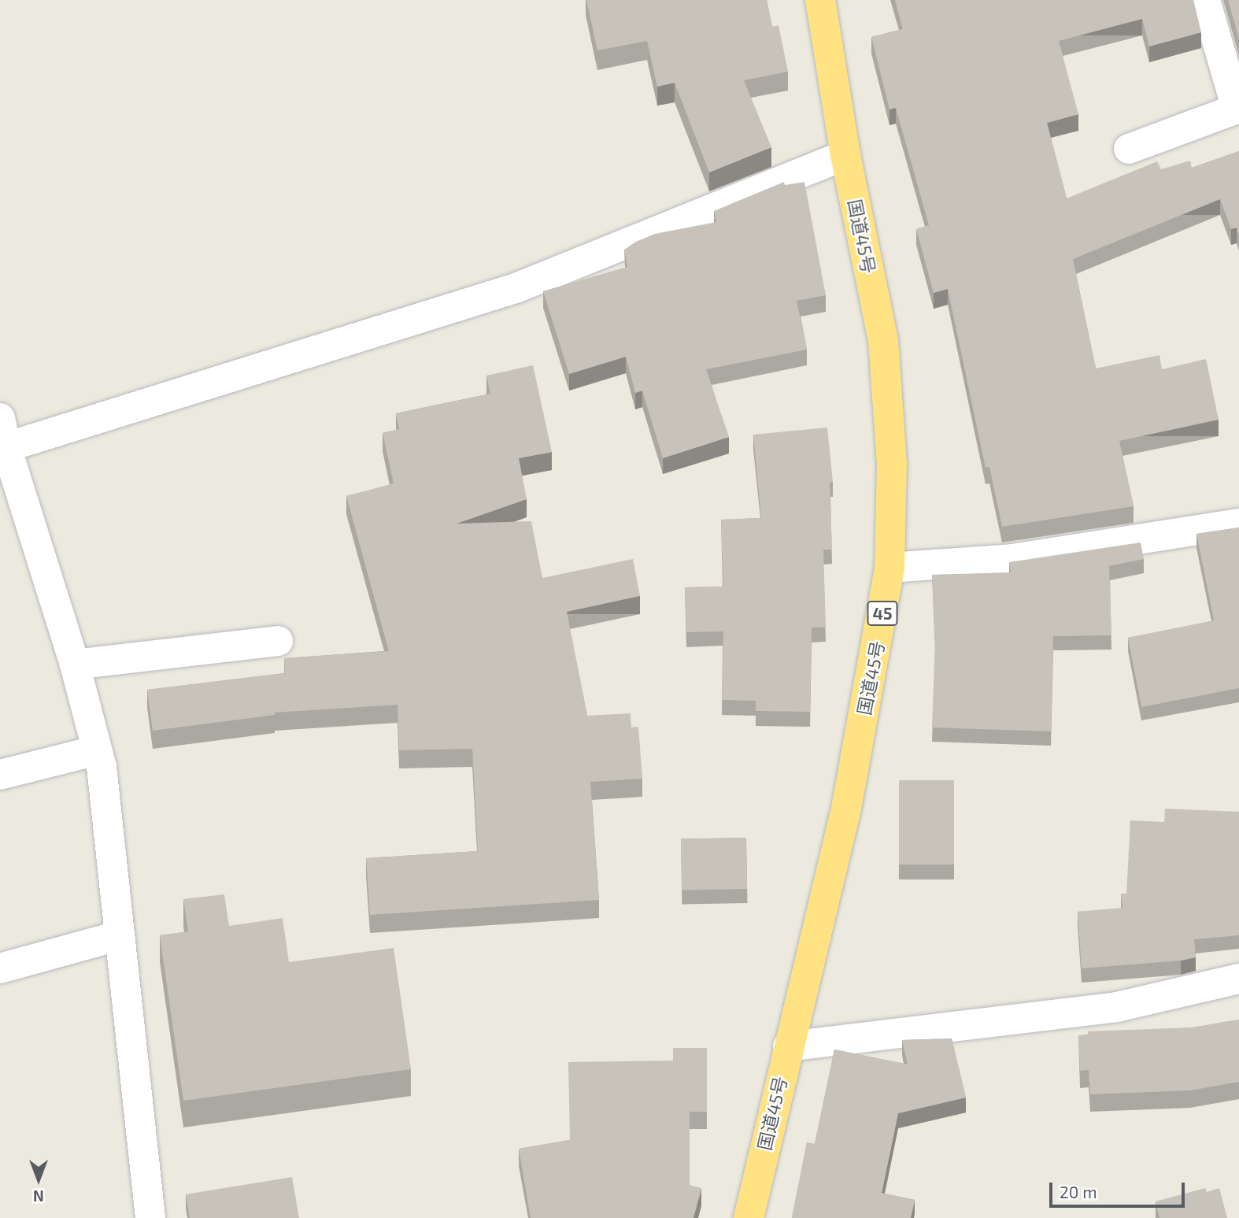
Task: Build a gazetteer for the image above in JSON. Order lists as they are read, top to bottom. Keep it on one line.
{"streets":{"highway":["国道45号","45"]},"scale_bar":"20 m","north":"bottom"}
